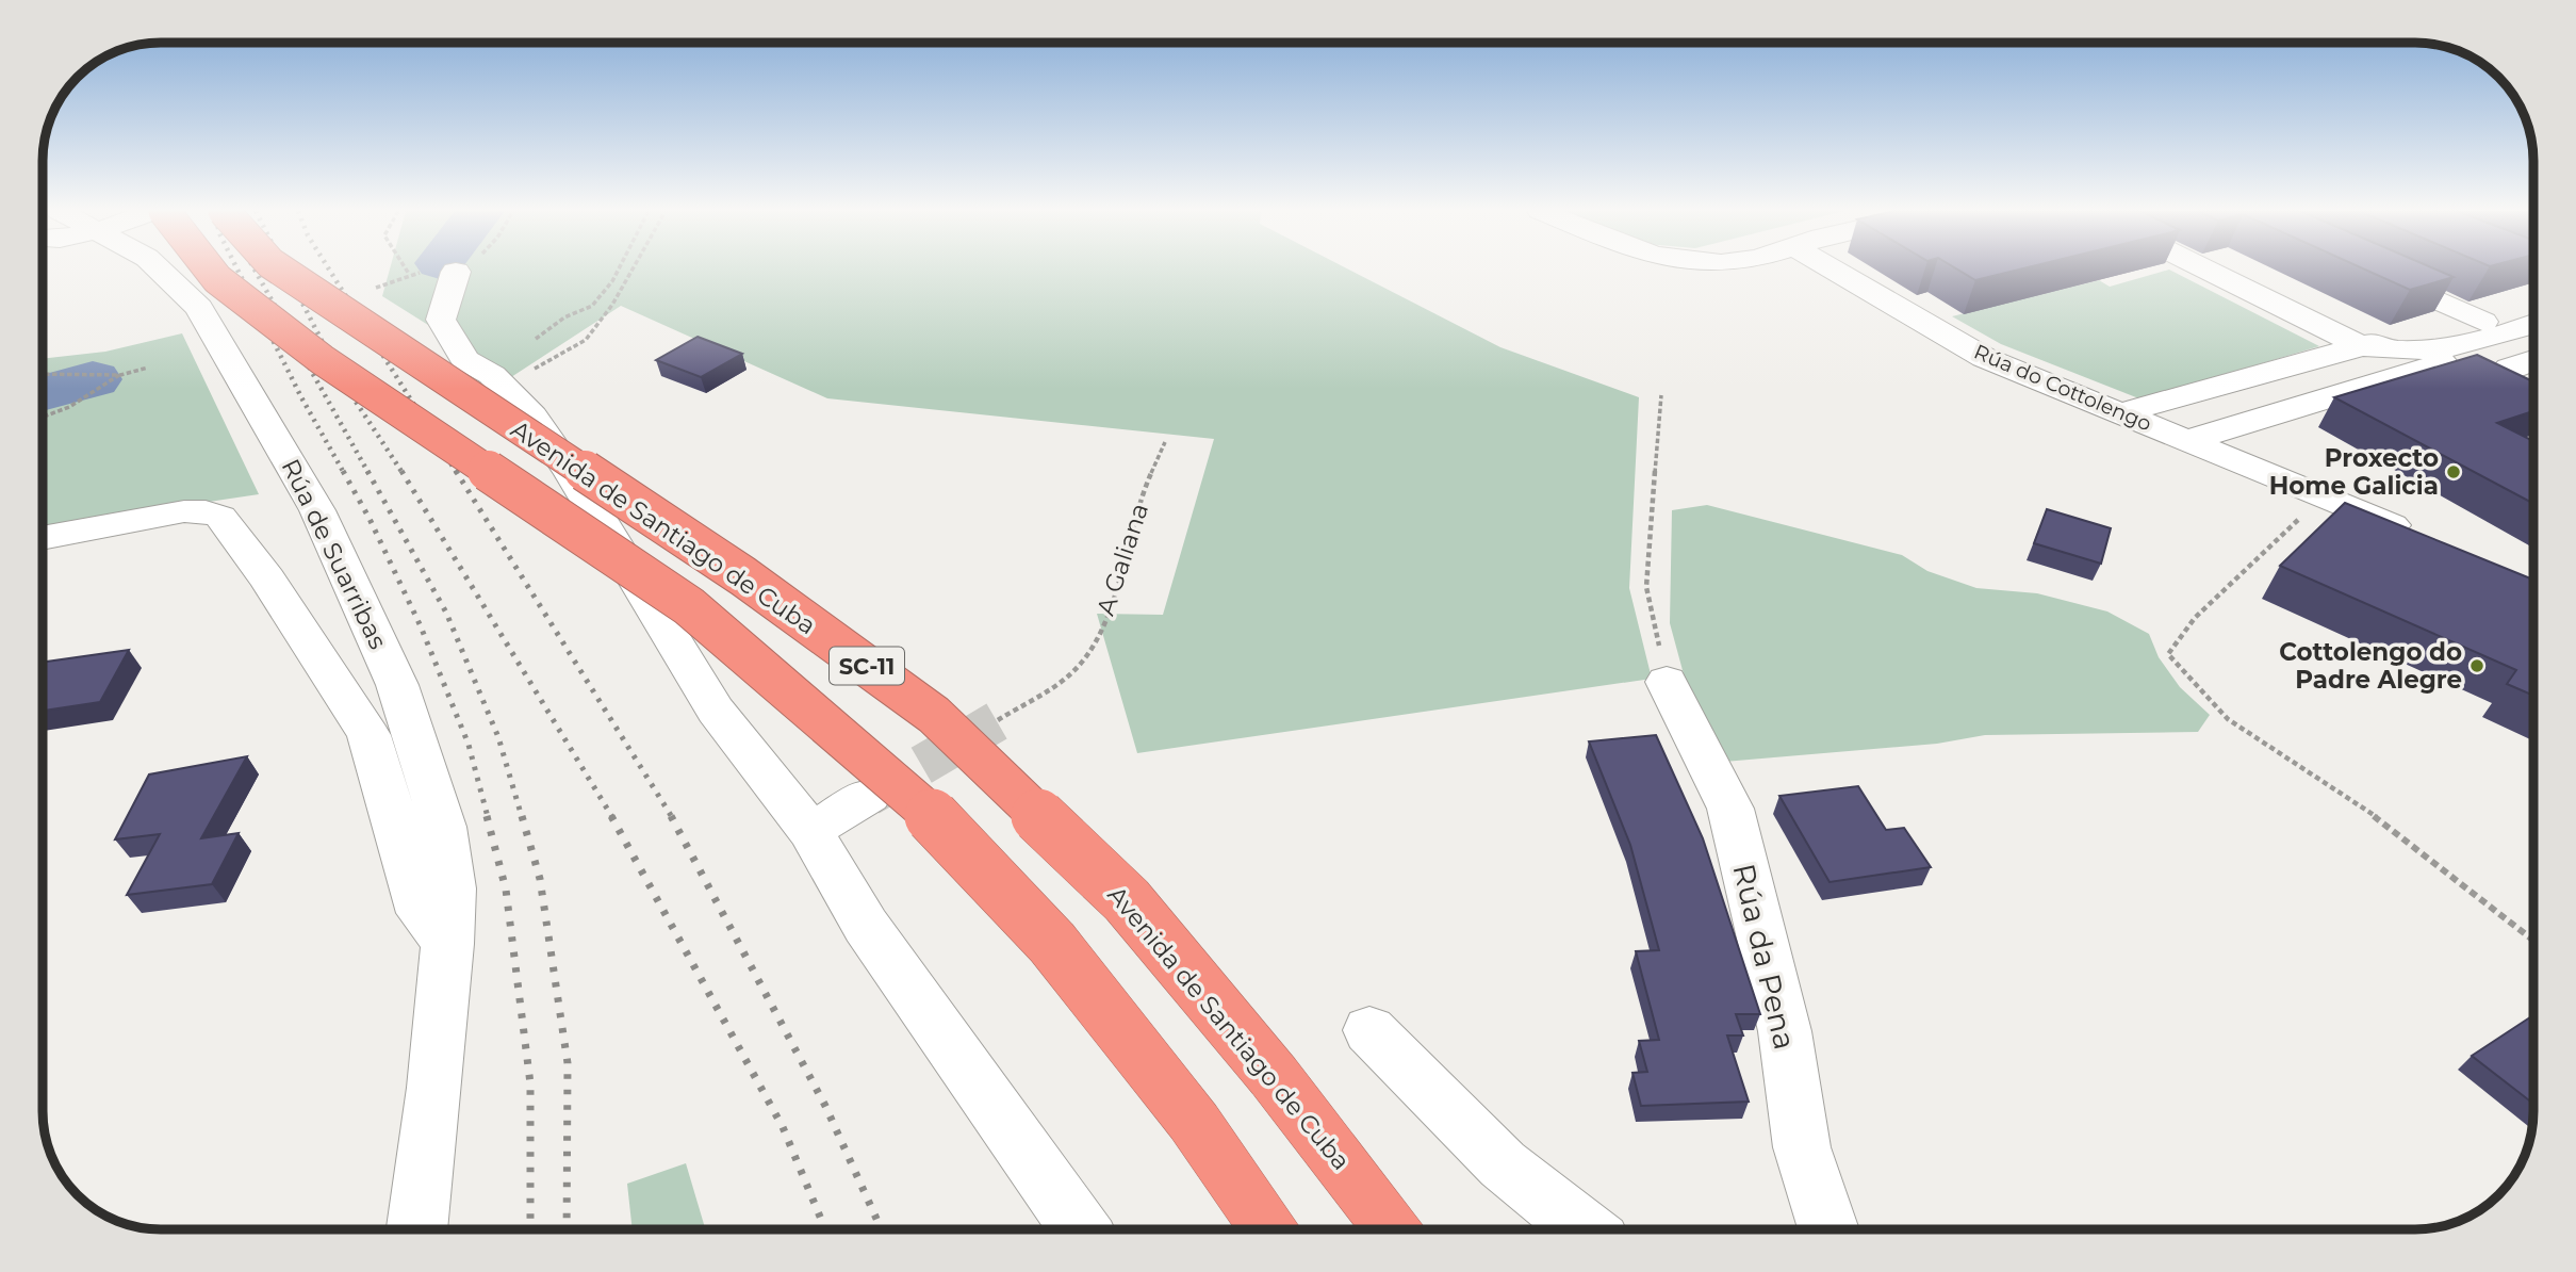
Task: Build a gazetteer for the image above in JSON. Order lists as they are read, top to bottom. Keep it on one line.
{"streets":{"highway":["Avenida de Santiago de Cuba","SC-11"],"street":["Rúa do Cottolengo","Rúa de Suarribas","Rúa da Pena"],"path":["A Galiana"]},"places":["Proxecto Home Galicia","Cottolengo do Padre Alegre"]}
